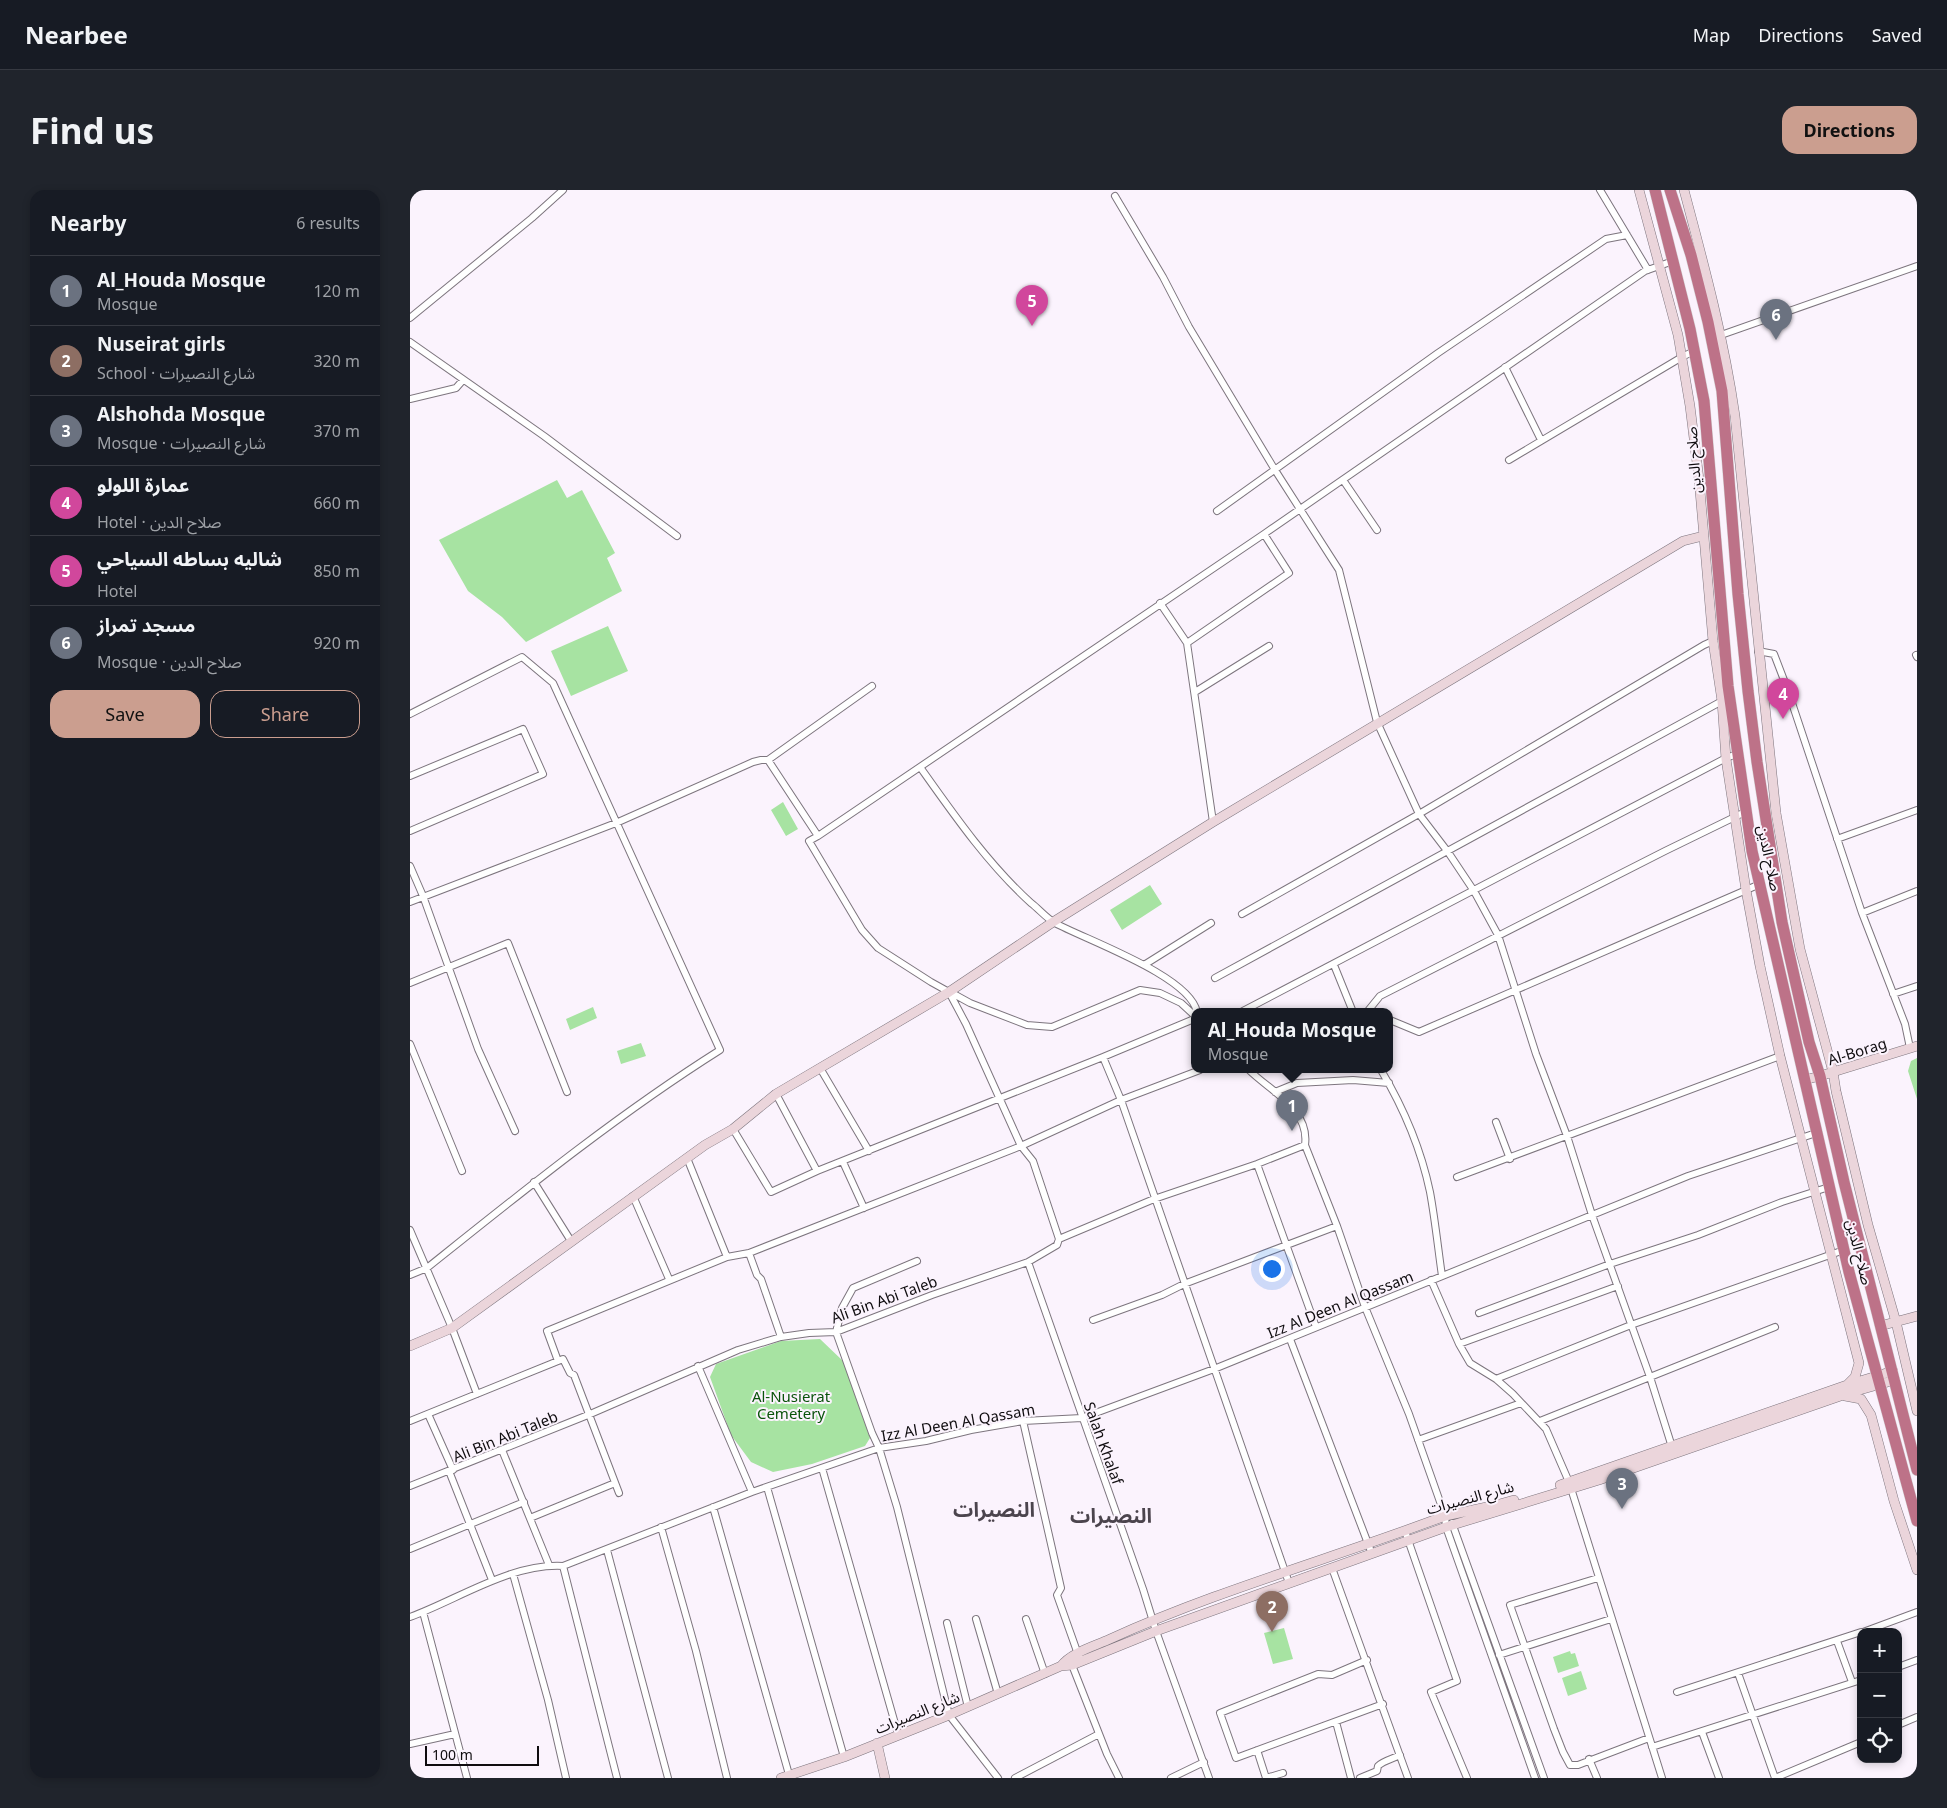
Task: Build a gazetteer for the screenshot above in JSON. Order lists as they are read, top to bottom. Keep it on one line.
{"streets":{"highway":["صلاح الدين"],"main road":["Al-Borag","شارع النصيرات"],"street":["Ali Bin Abi Taleb","Izz Al Deen Al Qassam","Salah Khalaf"]},"crossings":[["صلاح الدين","Al-Borag"],["صلاح الدين","Izz Al Deen Al Qassam"],["صلاح الدين","شارع النصيرات"],["Ali Bin Abi Taleb","Salah Khalaf"],["Izz Al Deen Al Qassam","Salah Khalaf"],["Salah Khalaf","شارع النصيرات"]],"districts":["النصيرات","النصيرات"],"parks":["Al-Nusierat Cemetery"],"scale_bar":"100 m","page":{"header":"Nearbee","nav":["Map","Directions","Saved"],"buttons":["Directions",["Save","Share"]],"title":"Find us","heading":["Nearby","6 results"],"list":[{"mark":"1","name":"Al_Houda Mosque","note":"Mosque","value":"120 m"},{"mark":"2","name":"Nuseirat girls","note":"School · شارع النصيرات","value":"320 m"},{"mark":"3","name":"Alshohda Mosque","note":"Mosque · شارع النصيرات","value":"370 m"},{"mark":"4","name":"عمارة اللولو","note":"Hotel · صلاح الدين","value":"660 m"},{"mark":"5","name":"شاليه بساطه السياحي","note":"Hotel","value":"850 m"},{"mark":"6","name":"مسجد تمراز","note":"Mosque · صلاح الدين","value":"920 m"}],"pins":["5","6","4","1","3","2"],"popup":["Al_Houda Mosque","Mosque"],"map_buttons":["+","−"],"scale":"100 m"}}
